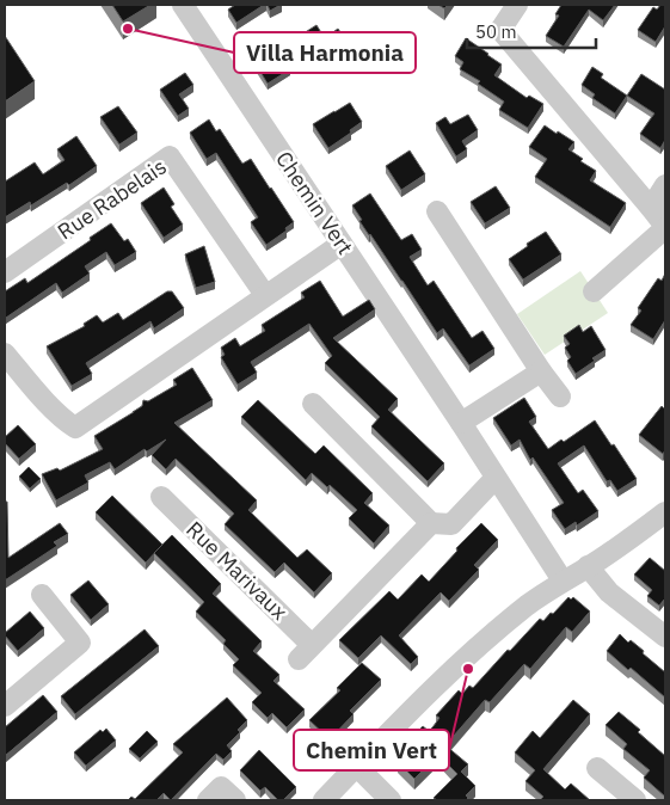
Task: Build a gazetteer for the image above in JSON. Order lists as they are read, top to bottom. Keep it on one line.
{"streets":{"street":["Rue Rabelais","Chemin Vert","Rue Marivaux"]},"places":["Villa Harmonia","Chemin Vert"],"scale_bar":"50 m"}
